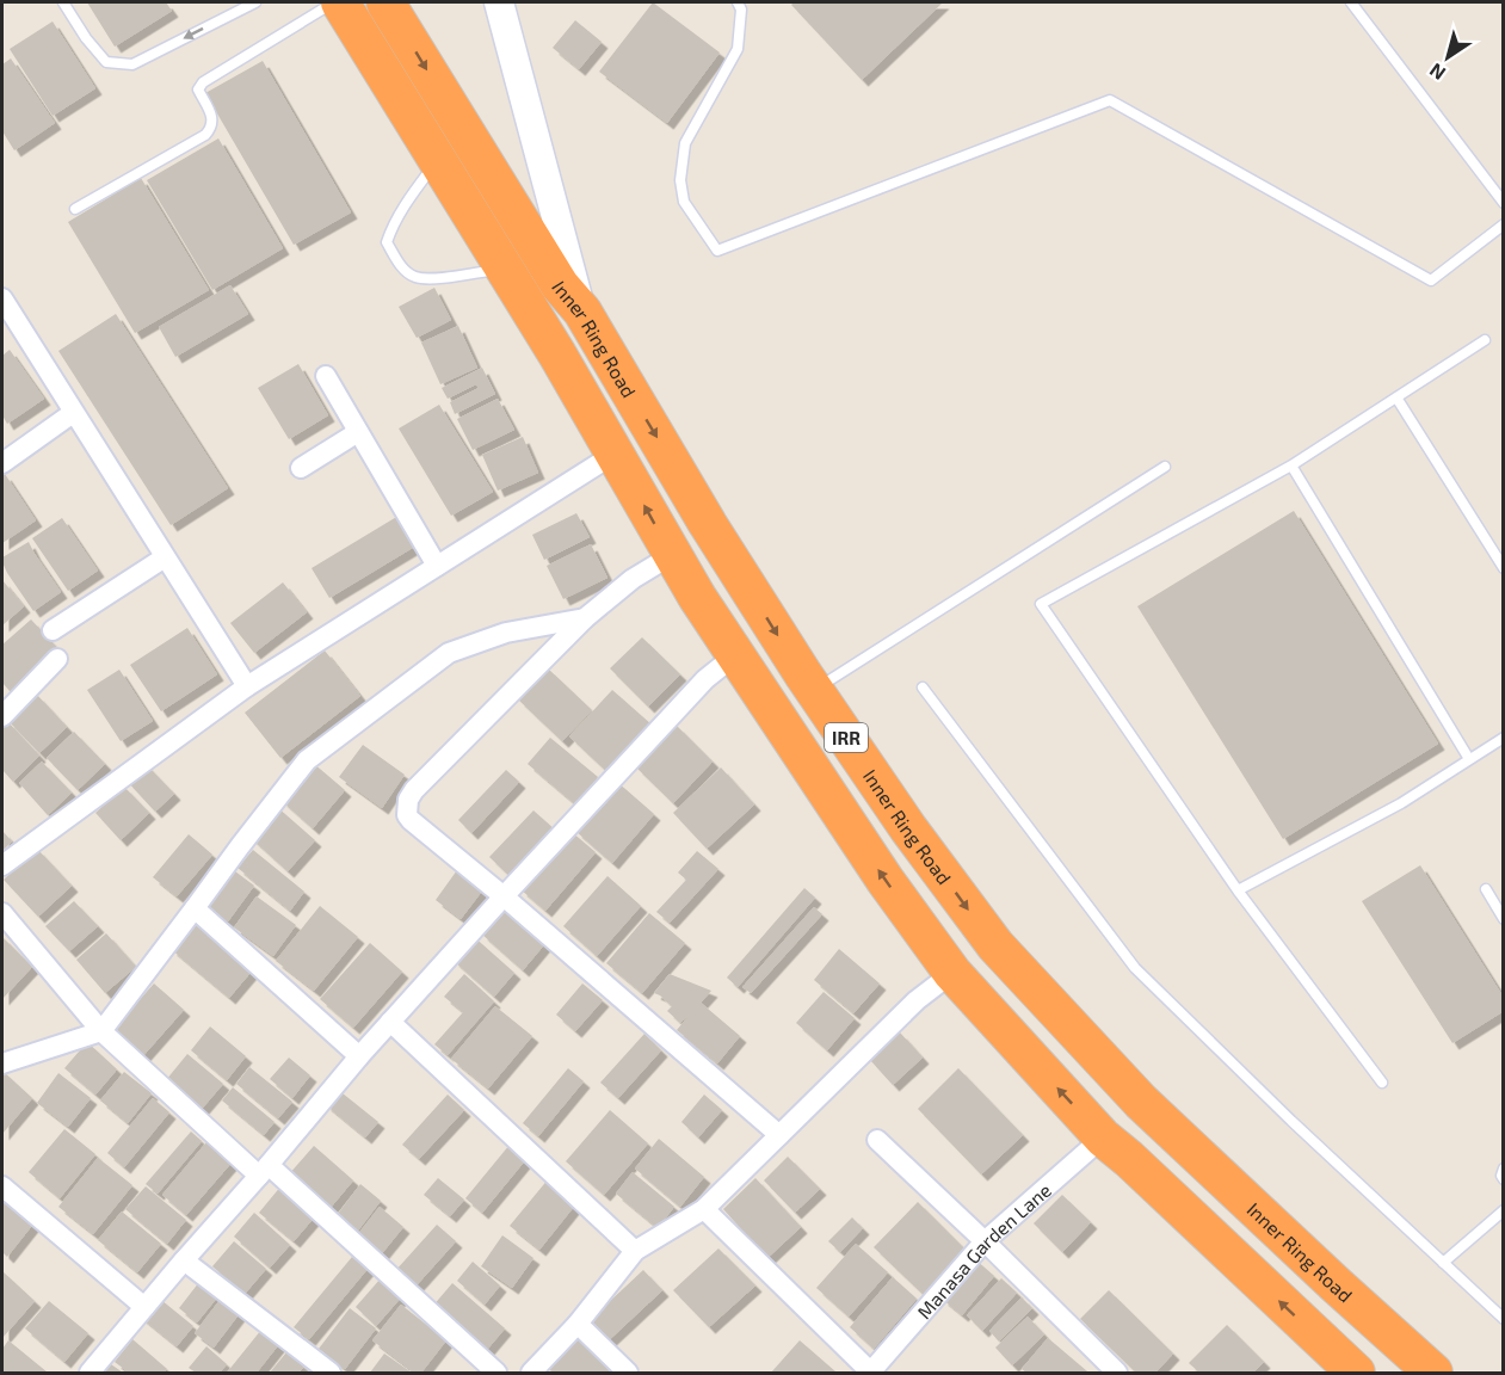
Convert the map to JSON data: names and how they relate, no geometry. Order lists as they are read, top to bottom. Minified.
{"streets":{"highway":["Inner Ring Road","IRR"],"street":["Manasa Garden Lane"]},"crossings":[["Inner Ring Road","Manasa Garden Lane"]],"north":"bottom left"}
